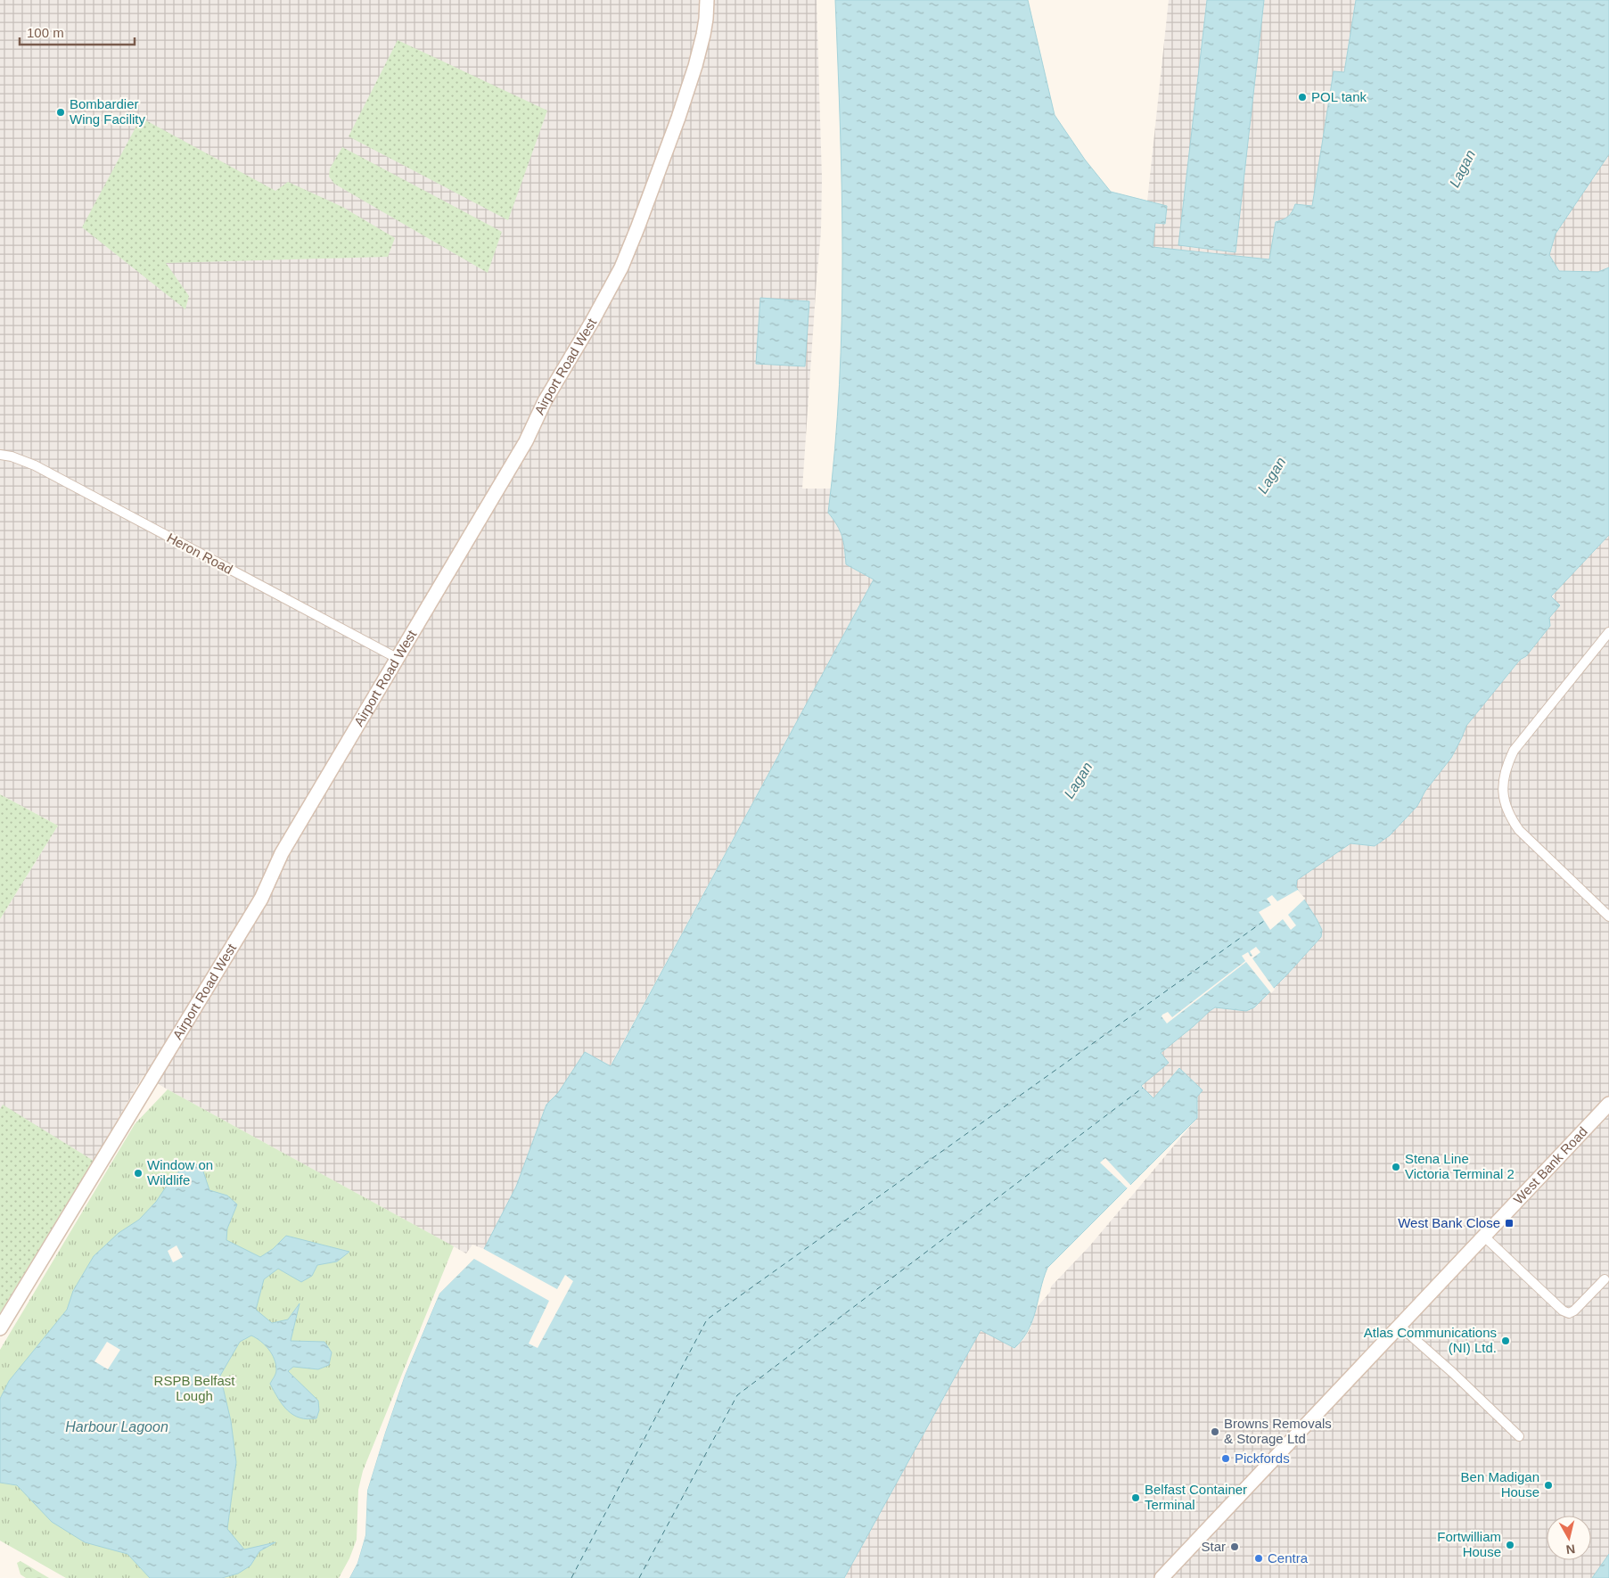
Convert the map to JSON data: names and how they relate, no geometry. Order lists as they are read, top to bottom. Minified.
{"streets":{"street":["Airport Road West","Heron Road","West Bank Road"]},"crossings":[["Airport Road West","Heron Road"]],"water":["Lagan","Harbour Lagoon"],"parks":["RSPB Belfast Lough"],"places":{"other":["POL tank","Bombardier Wing Facility","Stena Line Victoria Terminal 2","Window on Wildlife","Atlas Communications (NI) Ltd.","Browns Removals & Storage Ltd","Pickfords","Ben Madigan House","Belfast Container Terminal","Fortwilliam House","Star","Centra"],"transit":["West Bank Close"]},"scale_bar":"100 m","north":"bottom"}
